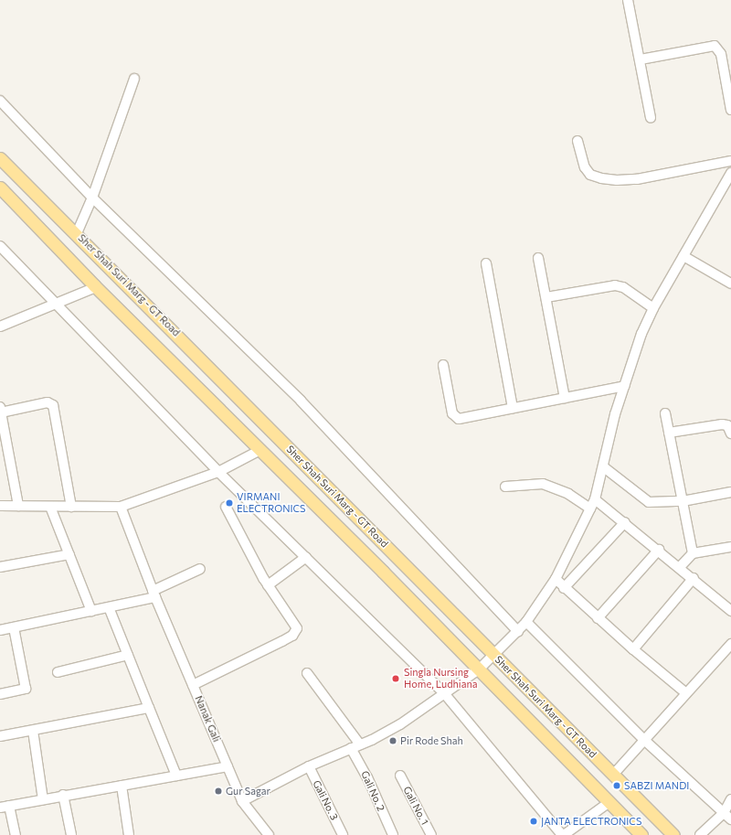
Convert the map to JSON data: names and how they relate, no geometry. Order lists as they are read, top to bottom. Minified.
{"streets":{"main road":["Sher Shah Suri Marg - GT Road"],"street":["Nanak Gali","Gali No. 2","Gali No. 3","Gali No. 1"]},"places":["VIRMANI ELECTRONICS","Singla Nursing Home, Ludhiana","Pir Rode Shah","SABZI MANDI","Gur Sagar","JANTA ELECTRONICS"]}
